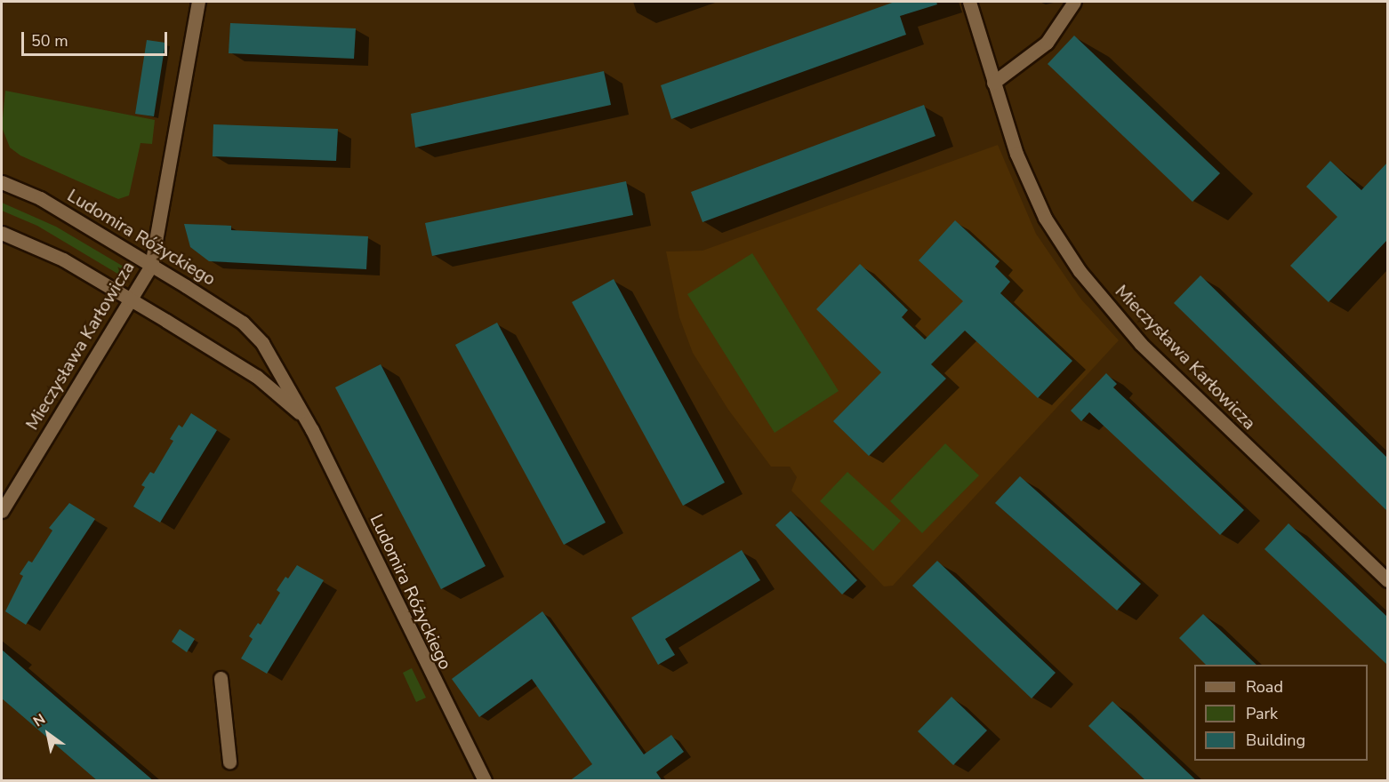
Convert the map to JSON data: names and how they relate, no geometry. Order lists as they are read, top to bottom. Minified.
{"streets":{"street":["Ludomira Różyckiego","Mieczysława Karłowicza"]},"crossings":[["Ludomira Różyckiego","Mieczysława Karłowicza"]],"legend":["Road","Park","Building"],"scale_bar":"50 m","north":"top left"}
